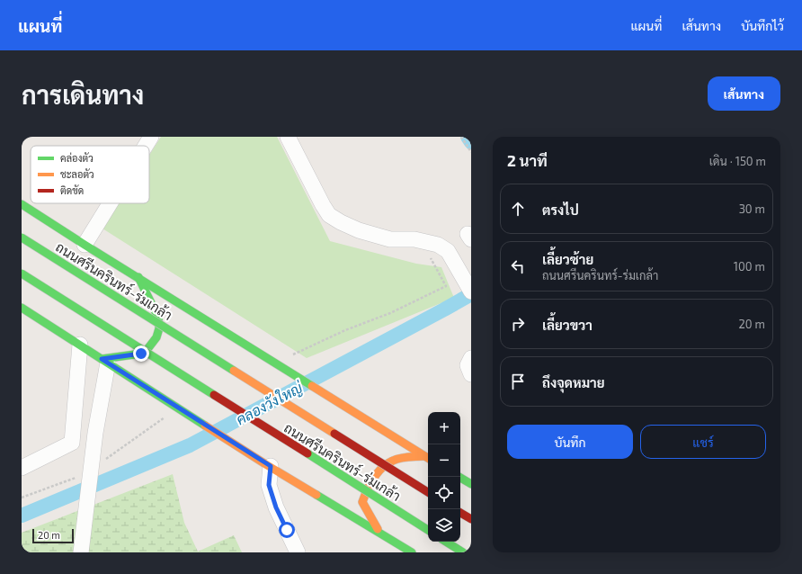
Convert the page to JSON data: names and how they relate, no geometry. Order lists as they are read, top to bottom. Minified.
{"streets":{"main road":["ถนนศรีนครินทร์-ร่มเกล้า"]},"water":["คลองวังใหญ่"],"legend":["คล่องตัว","ชะลอตัว","ติดขัด"],"scale_bar":"20 m","page":{"header":"แผนที่","nav":["แผนที่","เส้นทาง","บันทึกไว้"],"buttons":["เส้นทาง",["บันทึก","แชร์"]],"title":"การเดินทาง","heading":["2 นาที","เดิน · 150 m"],"list":[["ตรงไป","30 m"],["เลี้ยวซ้าย","ถนนศรีนครินทร์-ร่มเกล้า","100 m"],["เลี้ยวขวา","20 m"],"ถึงจุดหมาย"],"map_buttons":["+","−"],"scale":"20 m"}}
